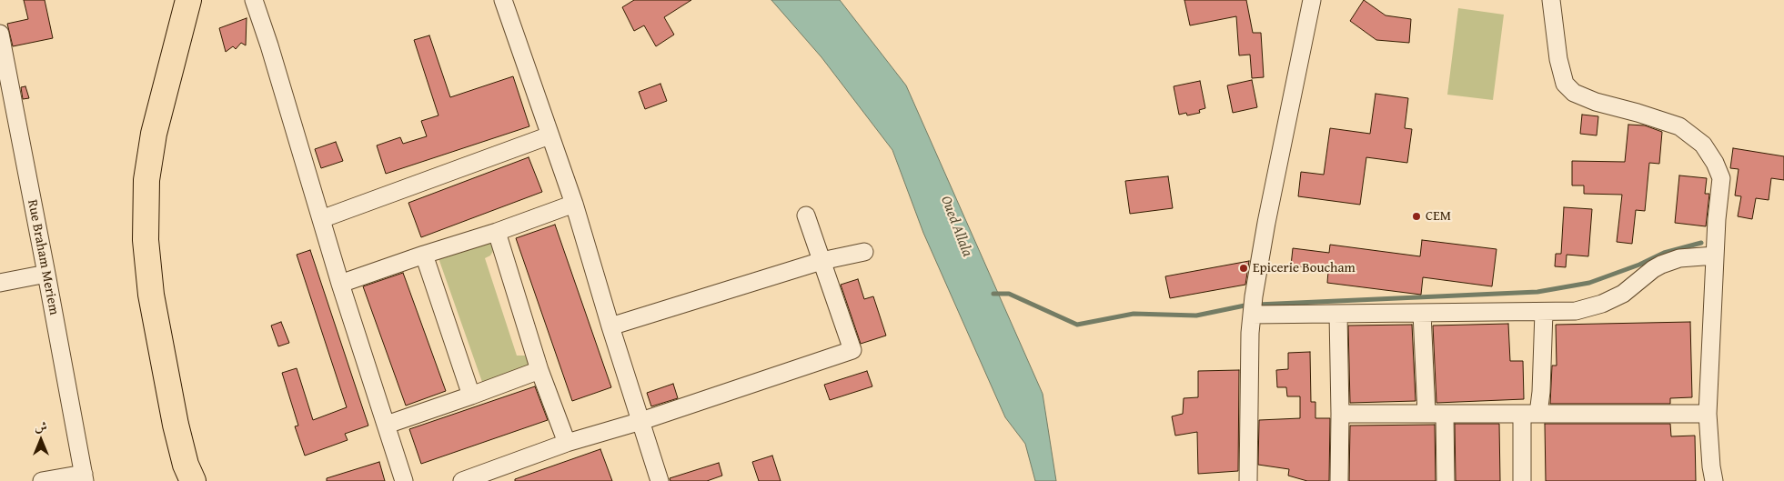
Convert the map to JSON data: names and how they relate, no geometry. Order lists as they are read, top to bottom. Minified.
{"streets":{"street":["Rue Braham Meriem"]},"water":["Oued Allala"],"places":["CEM","Epicerie Boucham"],"north":"top"}
